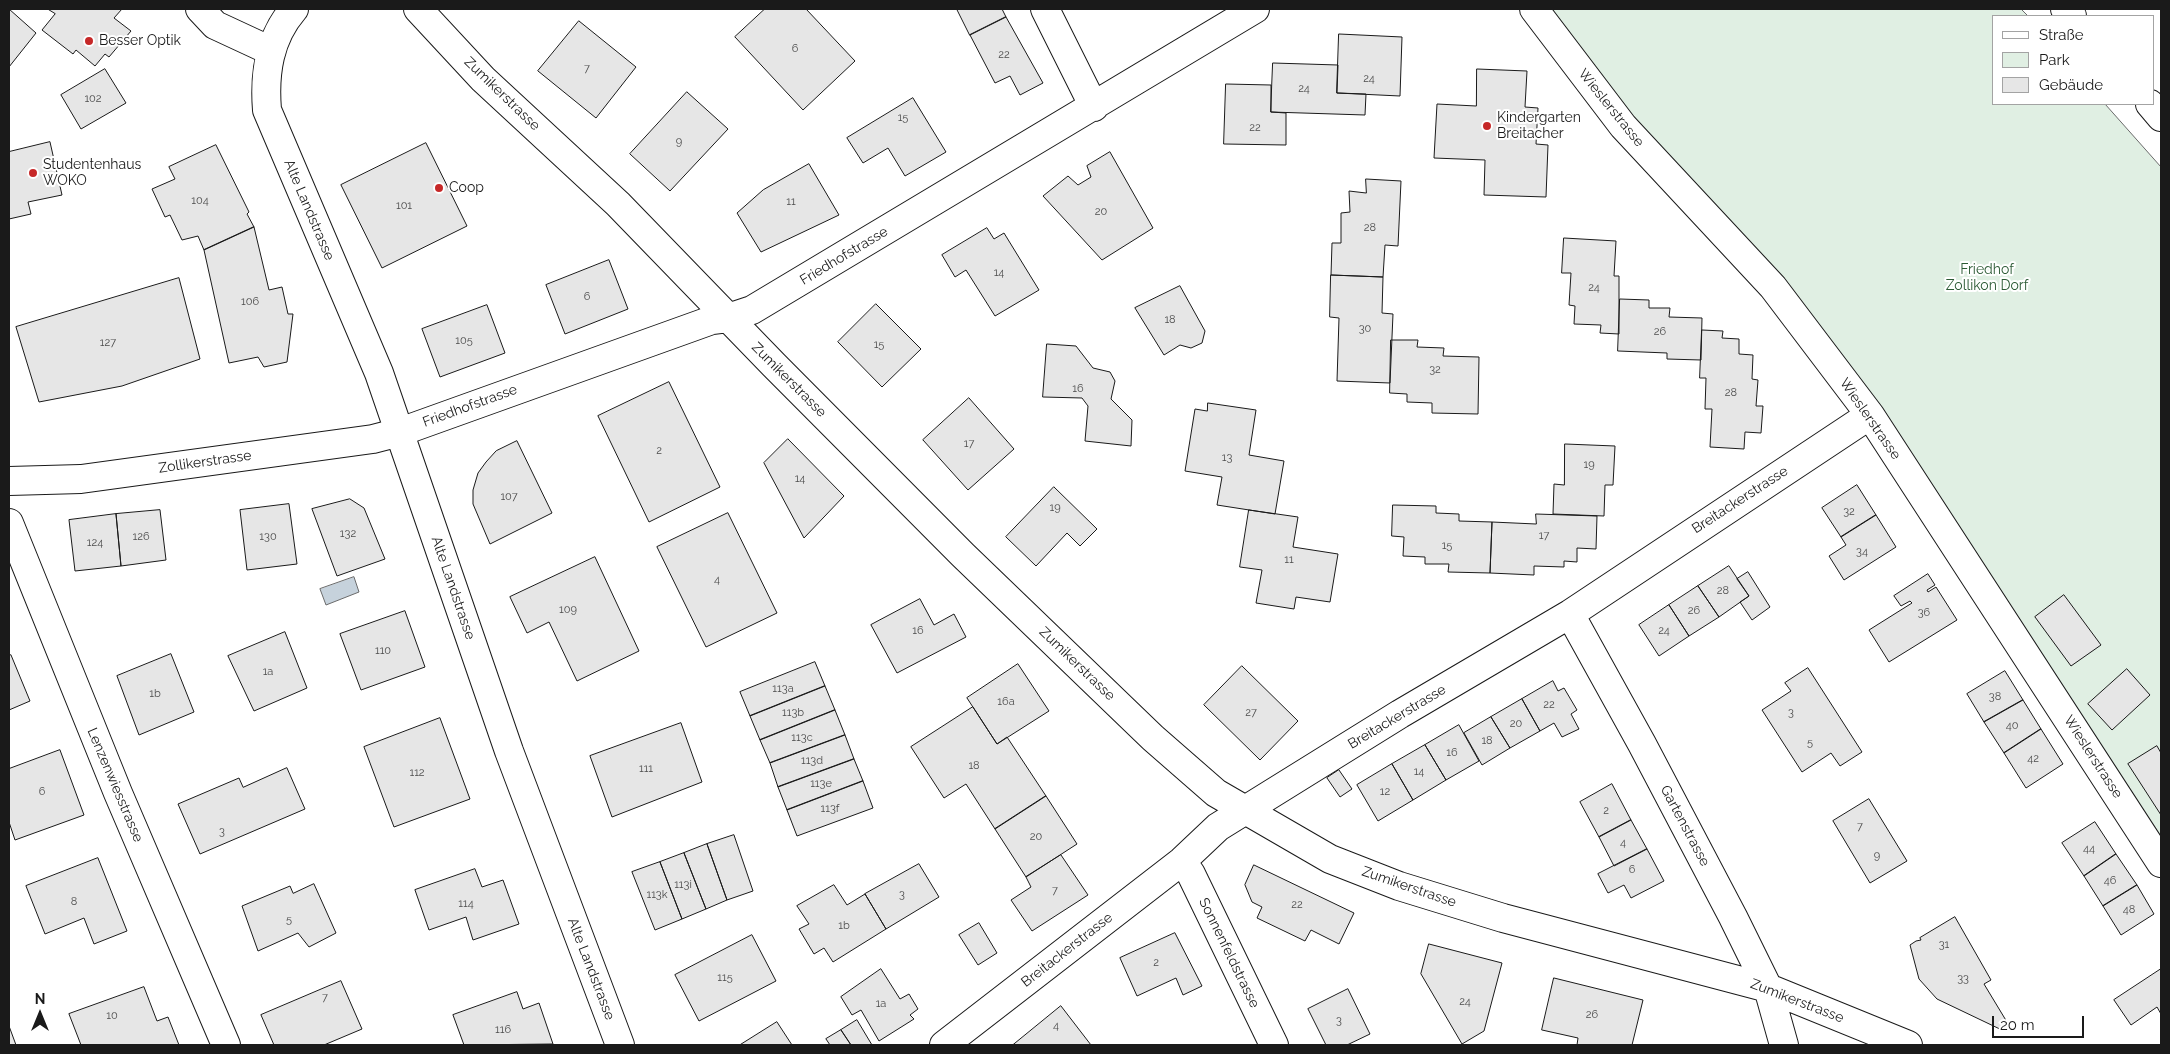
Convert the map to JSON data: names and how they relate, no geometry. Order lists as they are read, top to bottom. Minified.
{"streets":{"street":["Zumikerstrasse","Wieslerstrasse","Alte Landstrasse","Friedhofstrasse","Zollikerstrasse","Breitackerstrasse","Lenzenwiesstrasse","Gartenstrasse","Sonnenfeldstrasse"]},"crossings":[["Zumikerstrasse","Friedhofstrasse"],["Zumikerstrasse","Breitackerstrasse"],["Zumikerstrasse","Gartenstrasse"],["Wieslerstrasse","Breitackerstrasse"],["Alte Landstrasse","Friedhofstrasse"],["Alte Landstrasse","Zollikerstrasse"],["Friedhofstrasse","Zollikerstrasse"],["Breitackerstrasse","Gartenstrasse"],["Breitackerstrasse","Sonnenfeldstrasse"]],"parks":["Friedhof Zollikon Dorf"],"places":["Besser Optik","Kindergarten Breitacher","Studentenhaus WOKO","Coop"],"house_numbers":["6","22","7","24","24","102","15","22","9","104","11","101","20","28","14","24","6","106","18","30","26","105","127","15","32","16","28","17","2","13","19","14","107","19","32","132","17","126","130","124","15","34","11","4","28","109","26","36","16","24","110","1a","113a","1b","38","16a","22","113b","27","3","20","40","113c","18","5","16","42","113d","18","111","14","112","113e","6","12","113f","2","7","3","20","4","44","9","6","46","113i","7","113k","3","8","114","22","48","5","1b","31","2","115","33","7","24","1a","26","10","3","4","116"],"legend":["Straße","Park","Gebäude"],"scale_bar":"20 m","north":"top"}
